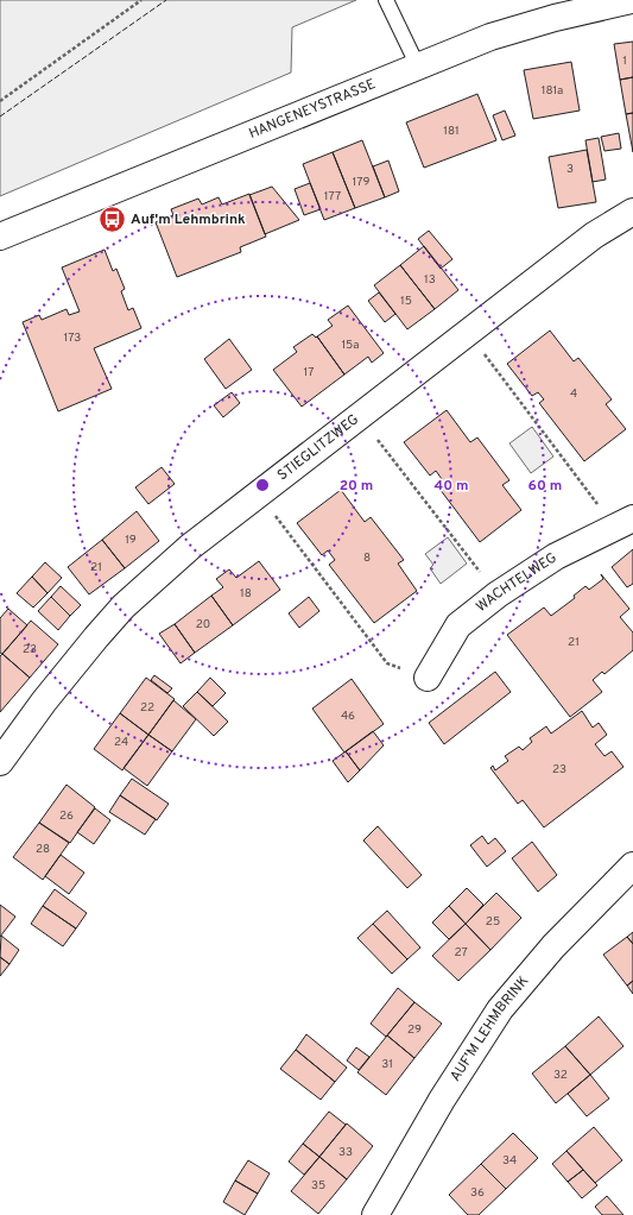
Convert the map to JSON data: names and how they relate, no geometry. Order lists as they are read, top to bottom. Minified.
{"streets":{"street":["HANGENEYSTRASSE","STIEGLITZWEG","WACHTELWEG","AUF'M LEHMBRINK"]},"places":{"bus stop":["Auf'm Lehmbrink"]},"house_numbers":["1","181a","181","3","179","177","13","15","173","15a","17","4","19","8","21","18","20","21","23","22","46","24","23","26","28","25","27","29","31","32","33","34","35","36"],"rings":["20 m","40 m","60 m"]}
